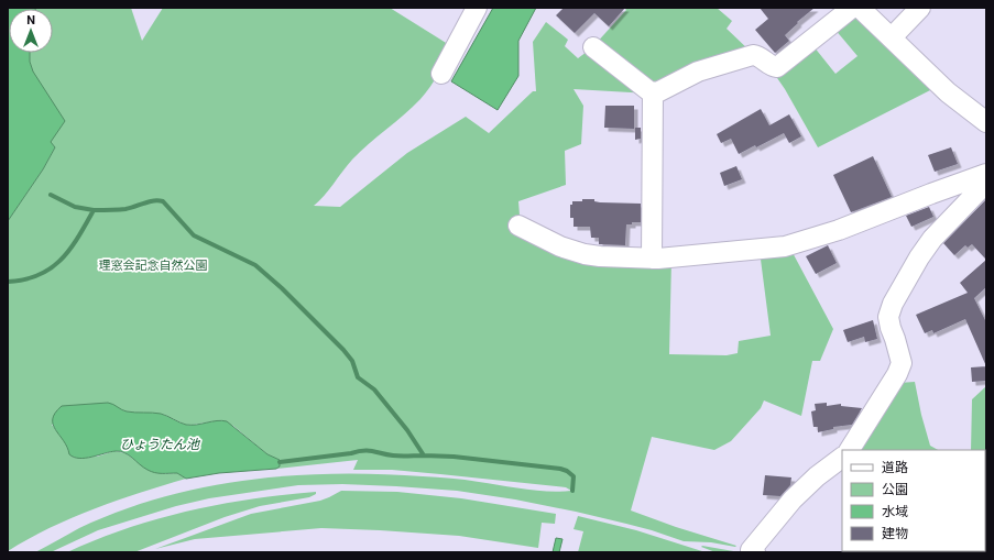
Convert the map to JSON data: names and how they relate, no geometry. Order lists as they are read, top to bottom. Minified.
{"water":["ひょうたん池"],"parks":["理窓会記念自然公園"],"legend":["道路","公園","水域","建物"],"north":"top"}
